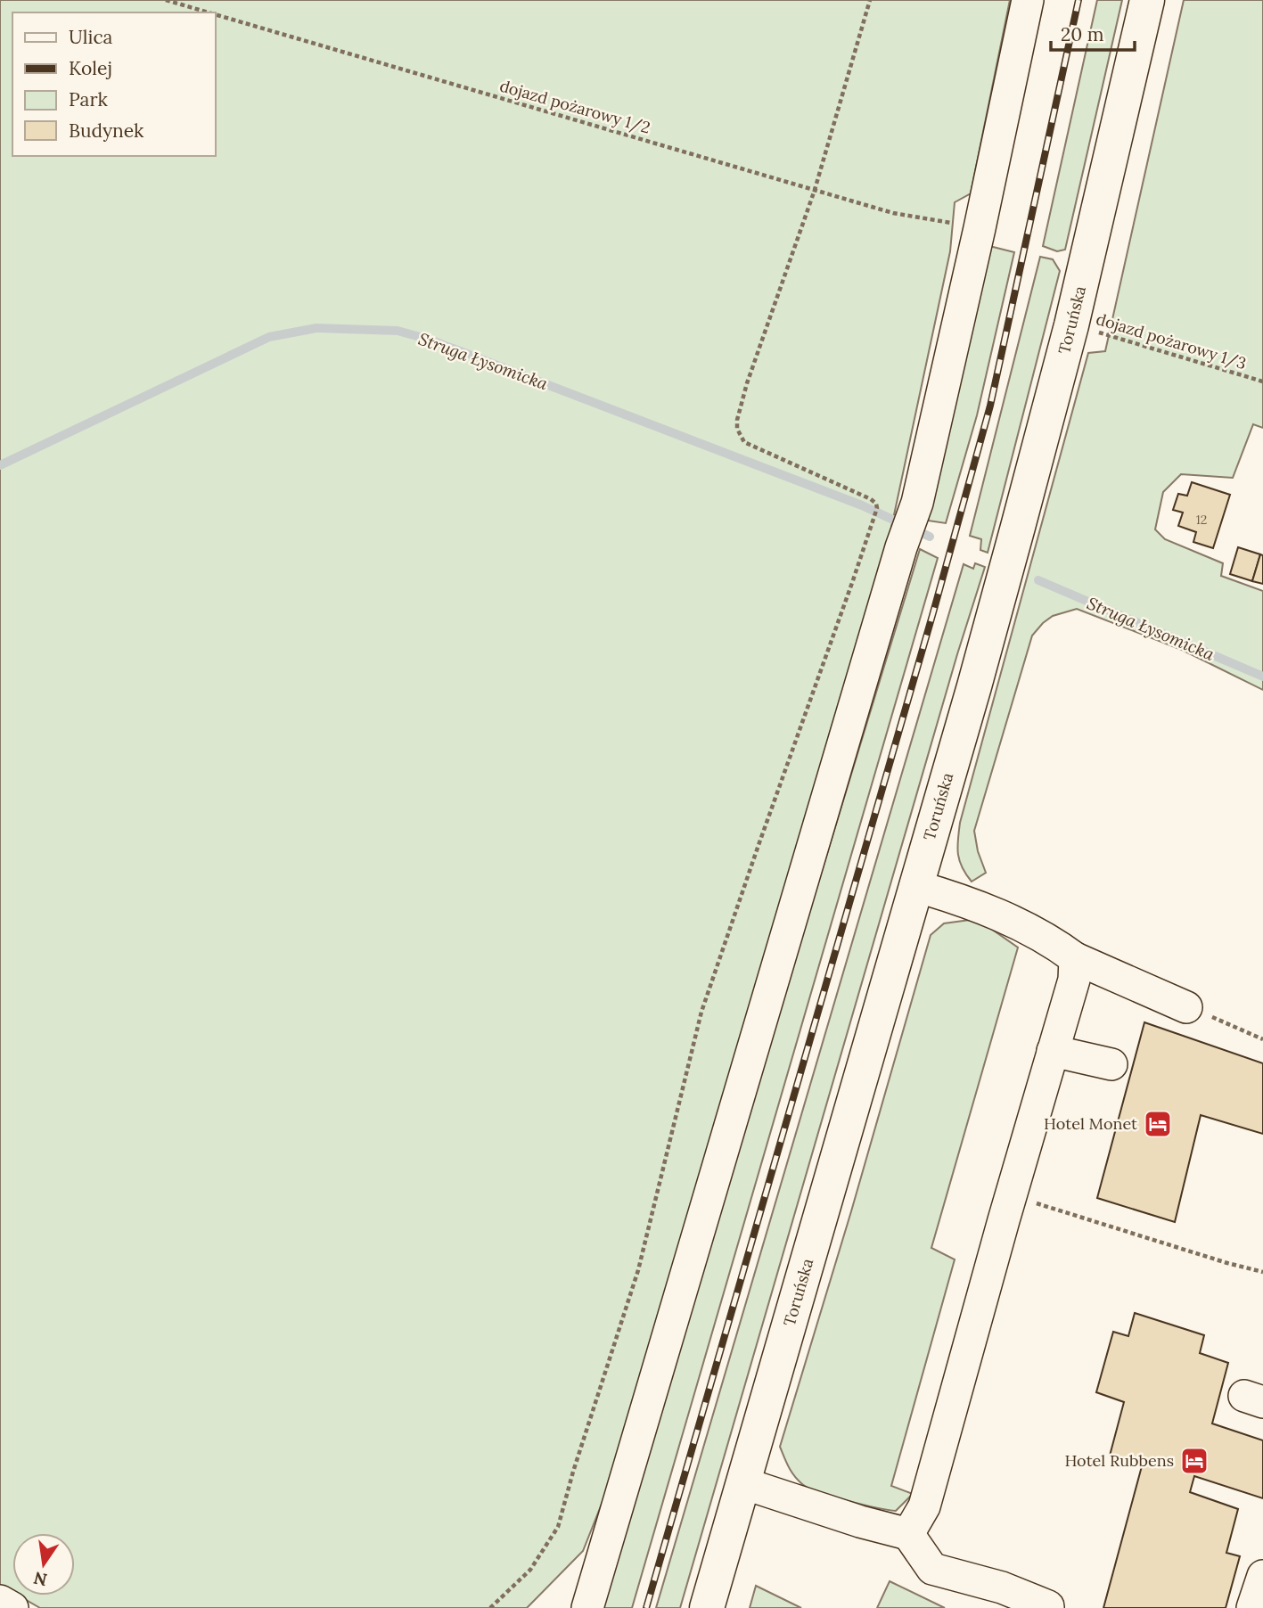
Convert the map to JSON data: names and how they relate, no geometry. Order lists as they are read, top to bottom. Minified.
{"streets":{"main road":["Toruńska"],"path":["dojazd pożarowy 1/2","dojazd pożarowy 1/3"]},"crossings":[["Toruńska","dojazd pożarowy 1/3"]],"water":["Struga Łysomicka"],"places":{"hotel":["Hotel Monet","Hotel Rubbens"]},"house_numbers":["12"],"legend":["Ulica","Kolej","Park","Budynek"],"scale_bar":"20 m","north":"bottom"}
